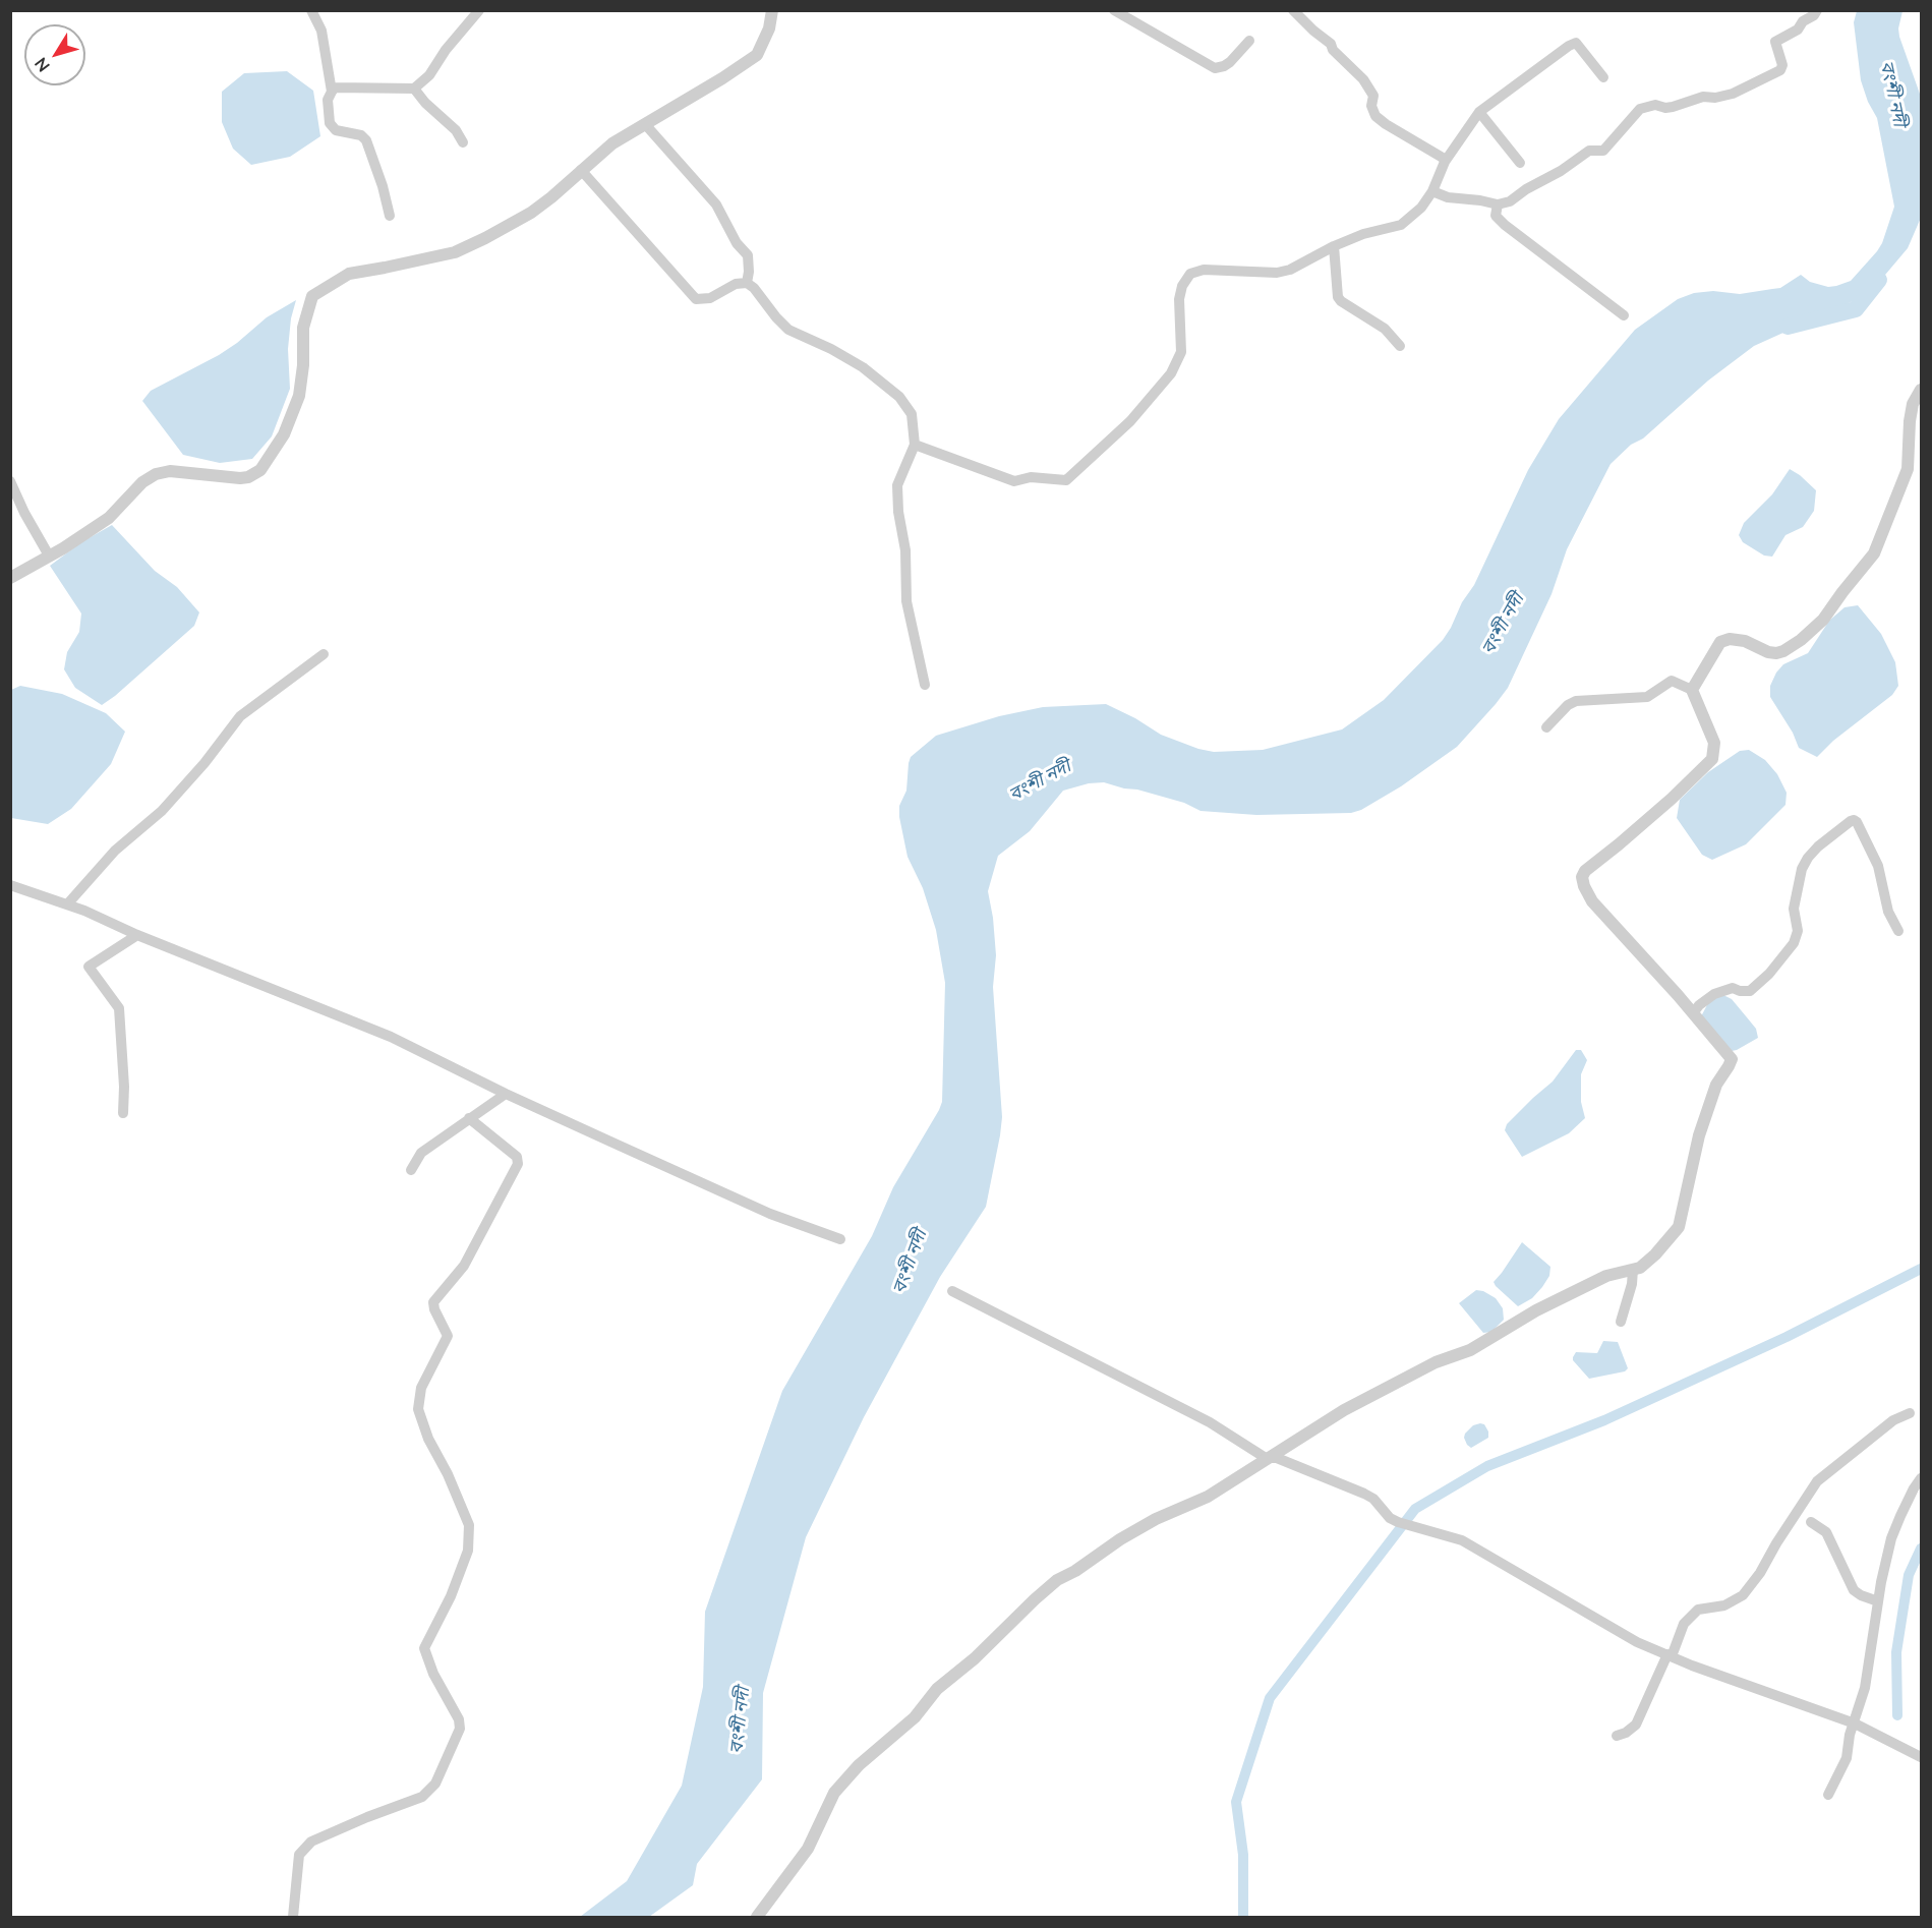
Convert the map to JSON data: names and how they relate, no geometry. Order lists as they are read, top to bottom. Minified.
{"water":["বংশী নদী"],"north":"bottom left"}
